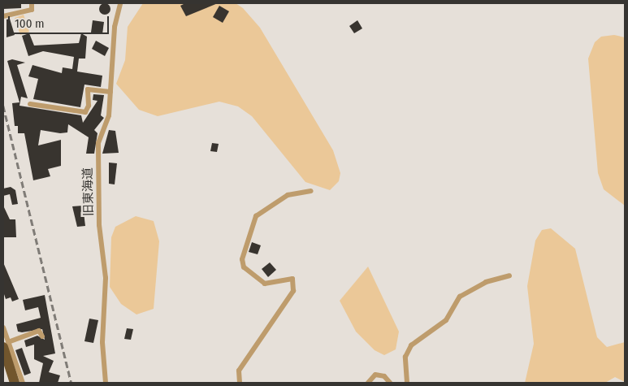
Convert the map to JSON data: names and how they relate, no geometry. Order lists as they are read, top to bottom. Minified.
{"streets":{"street":["旧東海道"]},"scale_bar":"100 m"}
